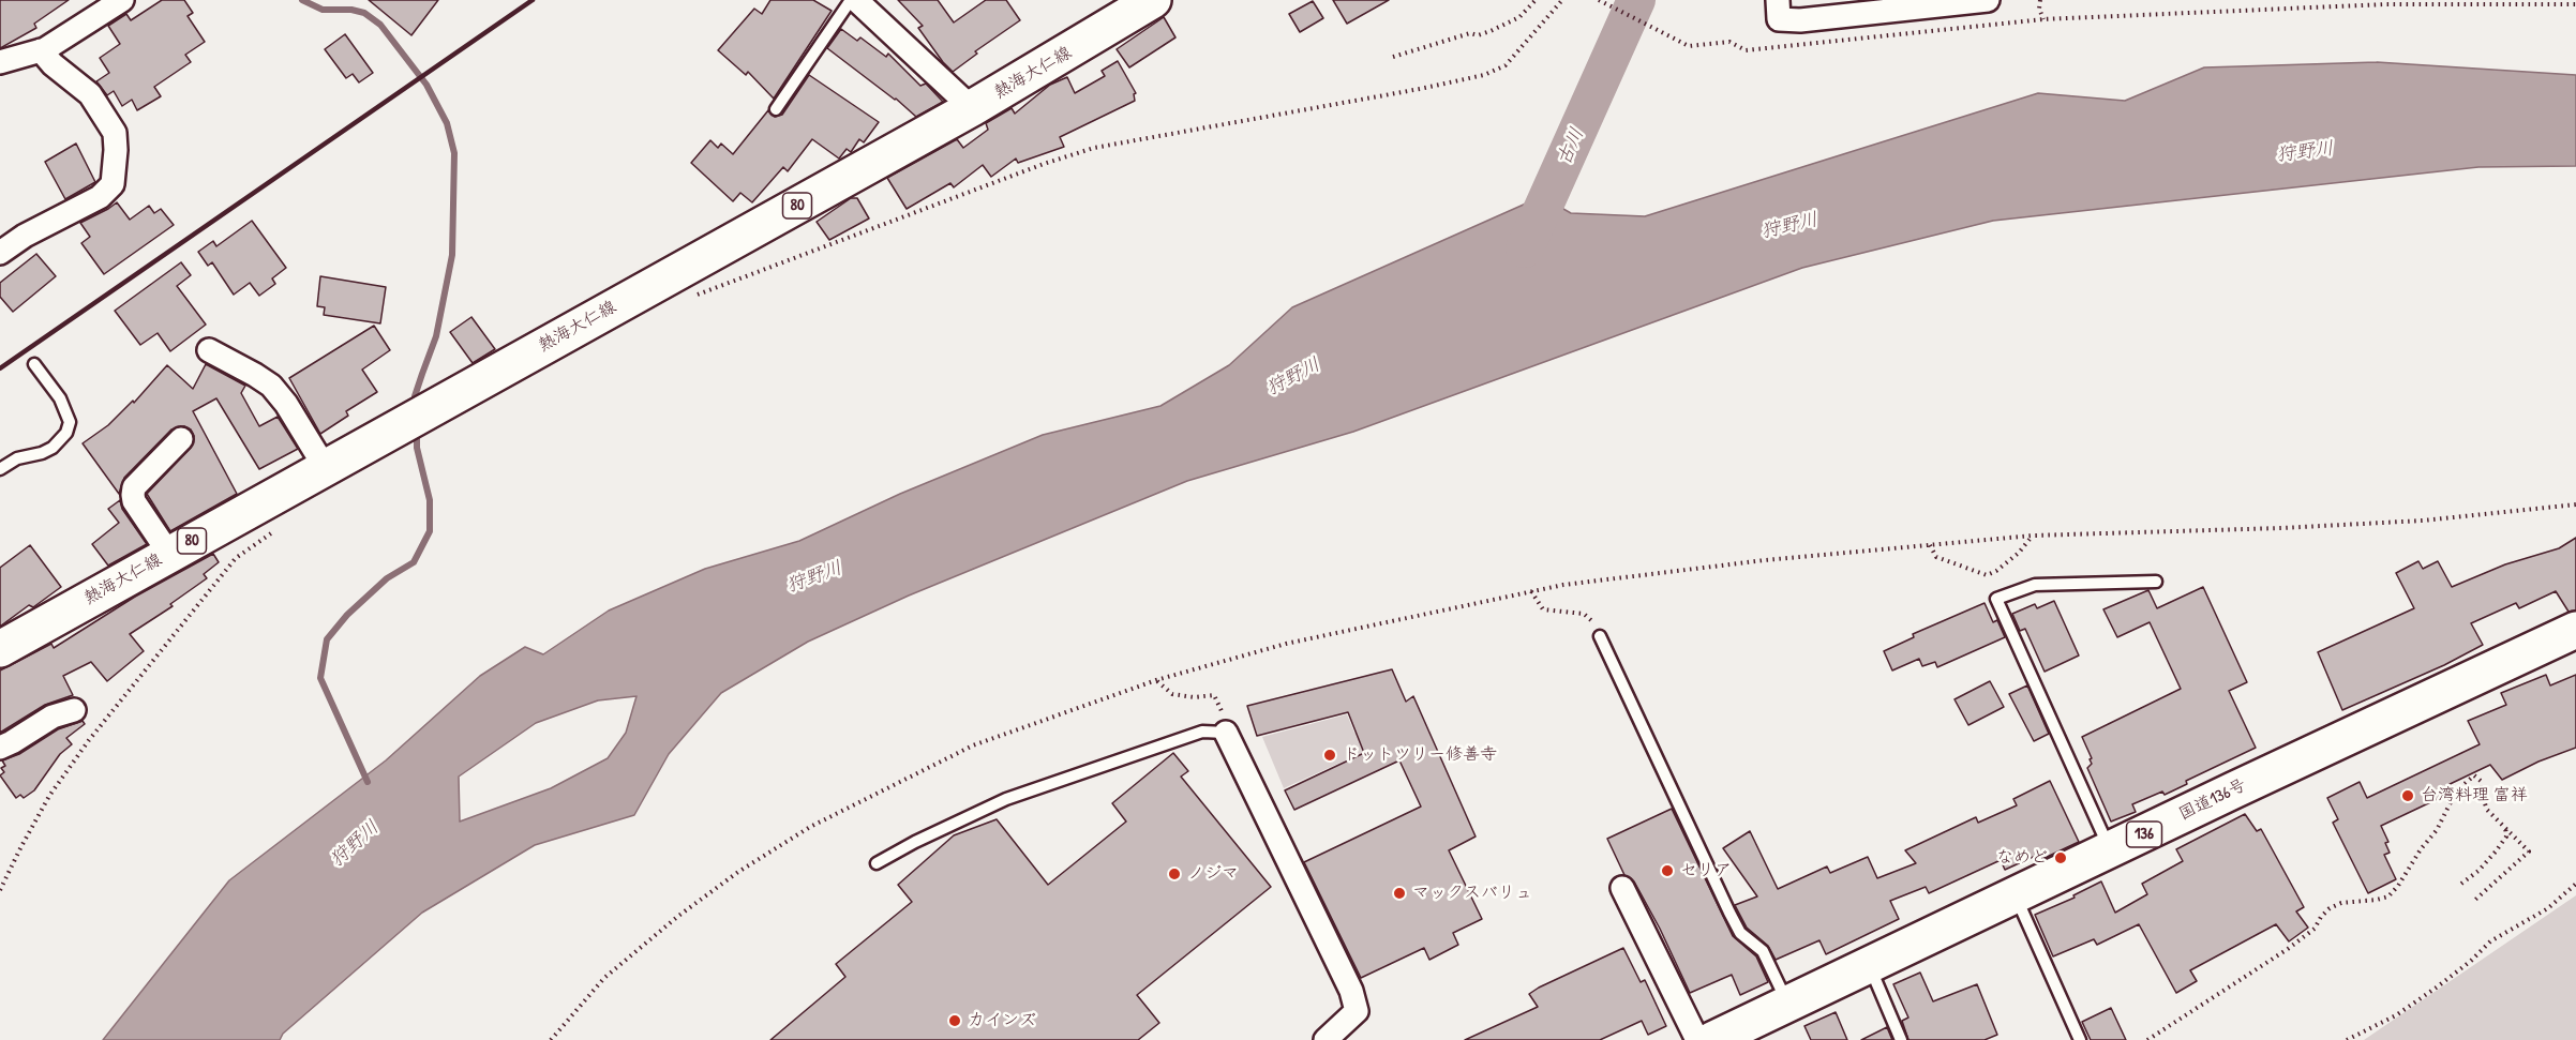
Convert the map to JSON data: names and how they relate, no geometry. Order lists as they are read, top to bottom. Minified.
{"streets":{"main road":["熱海大仁線","80","国道136号","136"]},"water":["古川","狩野川"],"places":["ドットツリー修善寺","台湾料理 富祥","なめど","セリア","ノジマ","マックスバリュ","カインズ"]}
